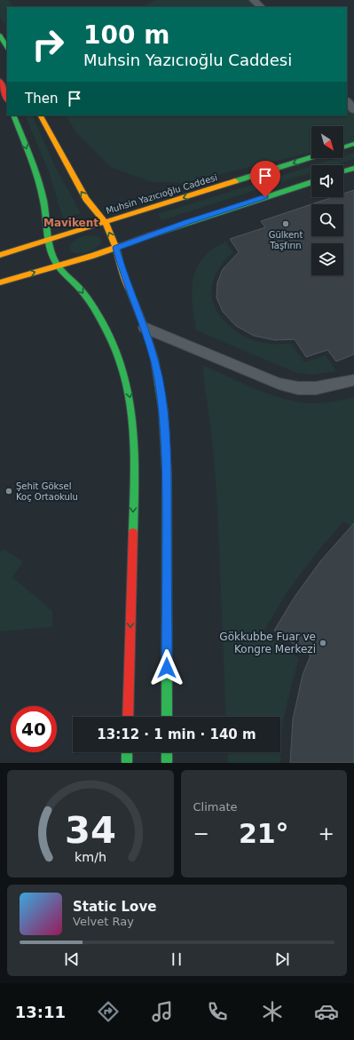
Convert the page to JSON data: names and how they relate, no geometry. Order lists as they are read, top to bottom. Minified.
{"streets":{"street":["Muhsin Yazıcıoğlu Caddesi"]},"districts":["Mavikent"],"places":["Gülkent Taşfırın","Şehit Göksel Koç Ortaokulu","Gökkubbe Fuar ve Kongre Merkezi"],"north":"bottom right","page":{"turn":["100 m","Muhsin Yazıcıoğlu Caddesi"],"then":"Then","limit":"40","trip":"13:12 · 1 min · 140 m","tile":"Climate","heat":["−","21°","+"],"song":["Static Love","Velvet Ray"],"tabs":"13:11","gauge":["34","km/h"]}}
